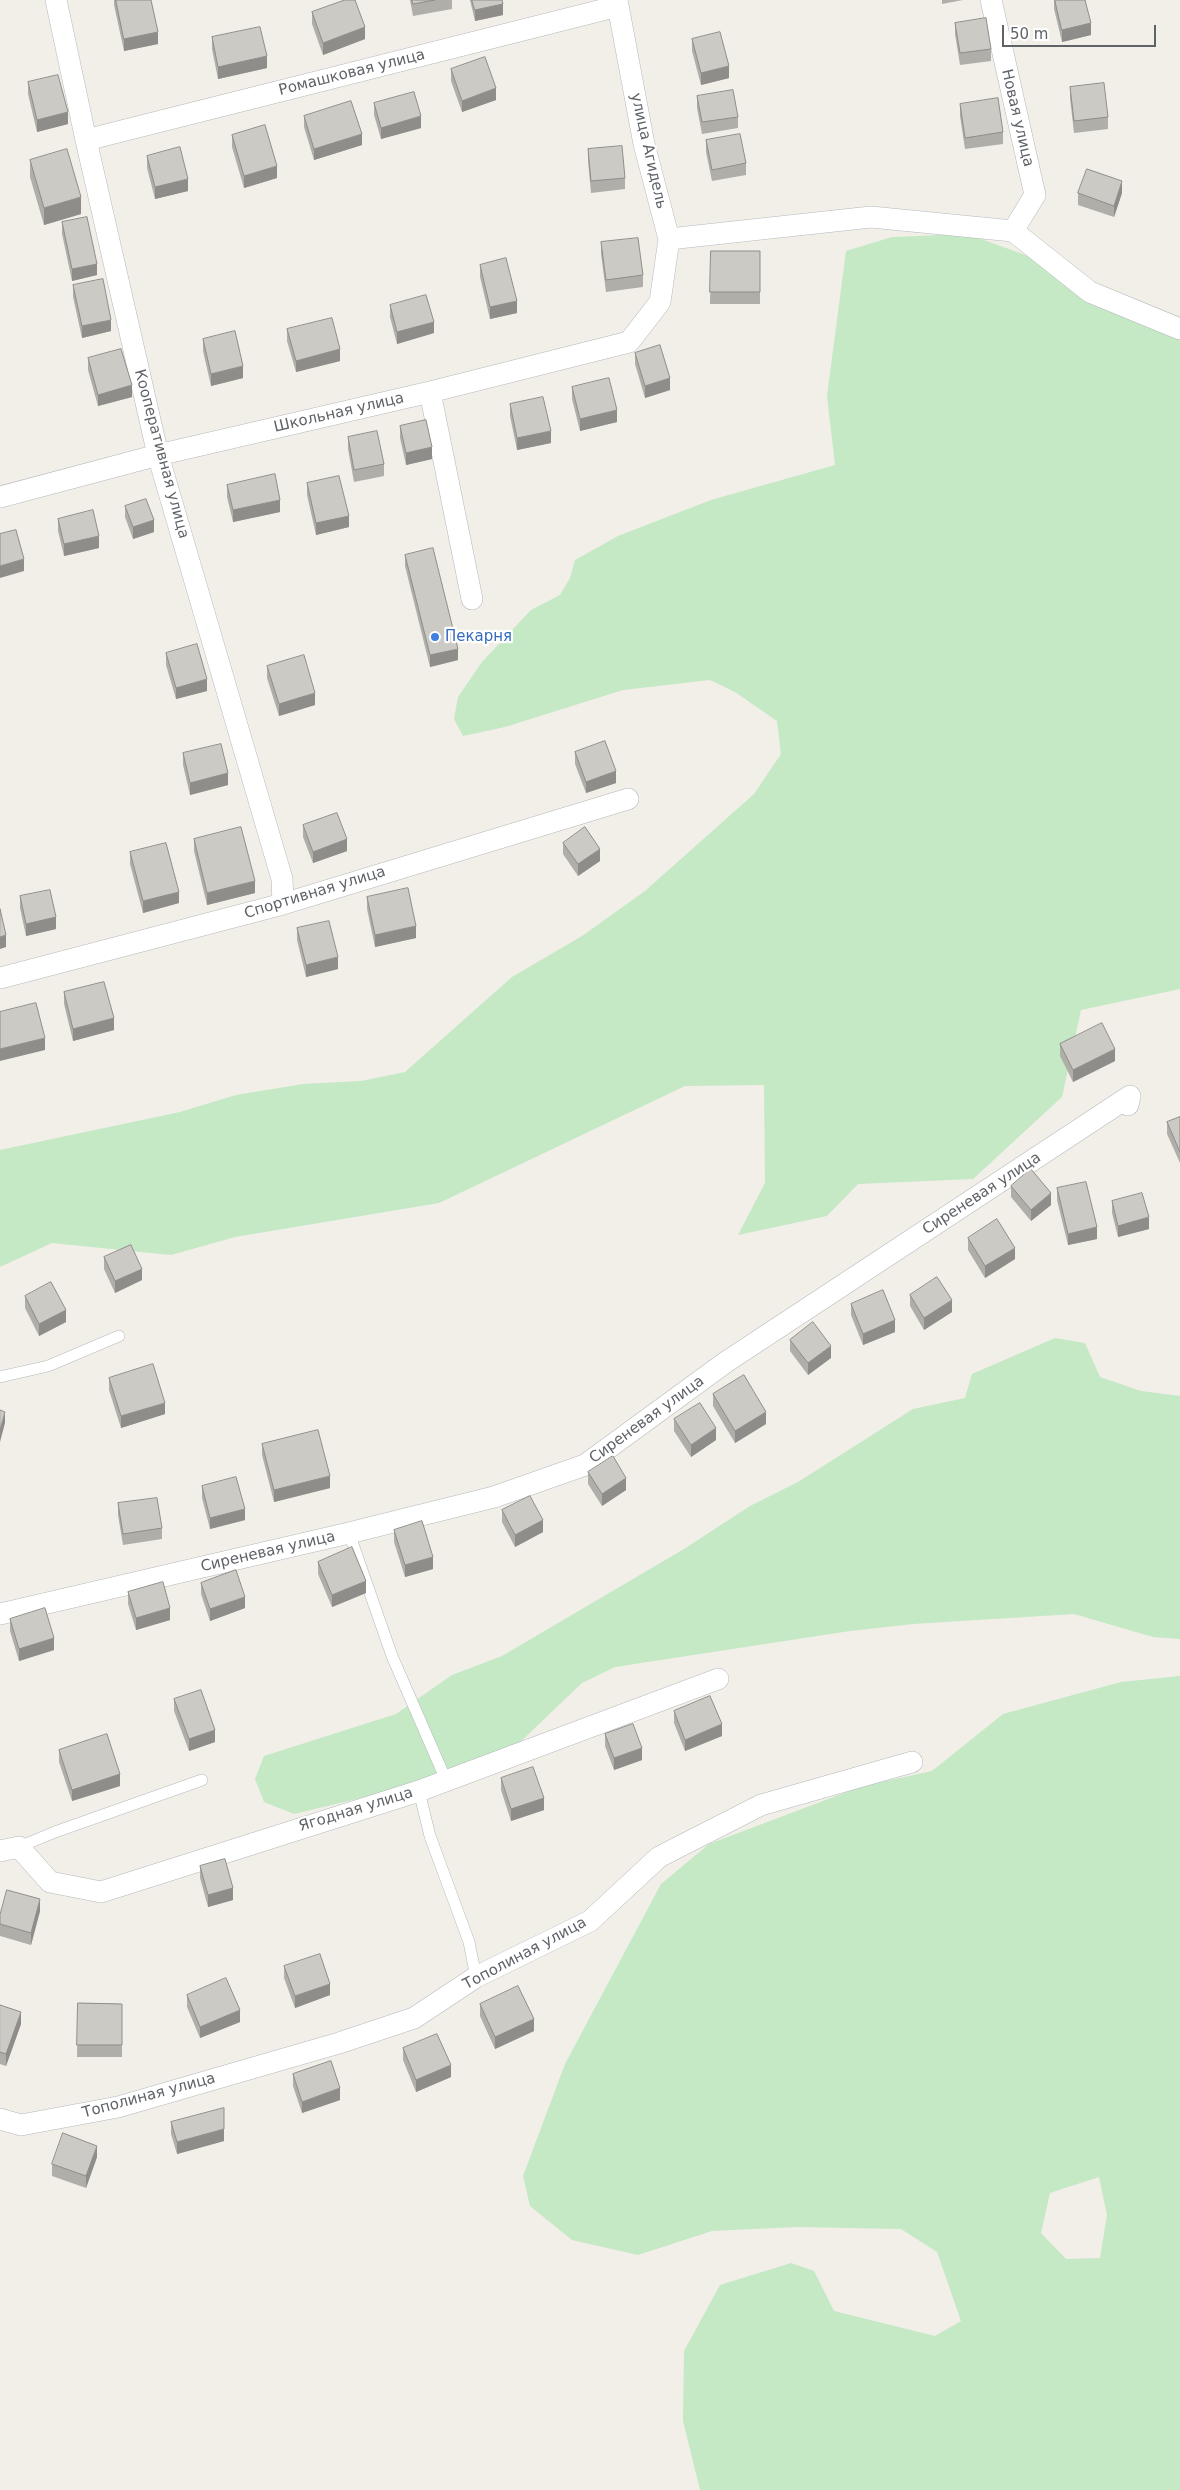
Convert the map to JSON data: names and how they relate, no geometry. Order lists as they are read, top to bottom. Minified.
{"streets":{"street":["Ромашковая улица","Новая улица","улица Агидель","Школьная улица","Кооперативная улица","Спортивная улица","Сиреневая улица","Ягодная улица","Тополиная улица"]},"crossings":[["Ромашковая улица","улица Агидель"],["Ромашковая улица","Кооперативная улица"],["улица Агидель","Школьная улица"],["Школьная улица","Кооперативная улица"],["Кооперативная улица","Спортивная улица"]],"places":["Пекарня"],"scale_bar":"50 m"}
